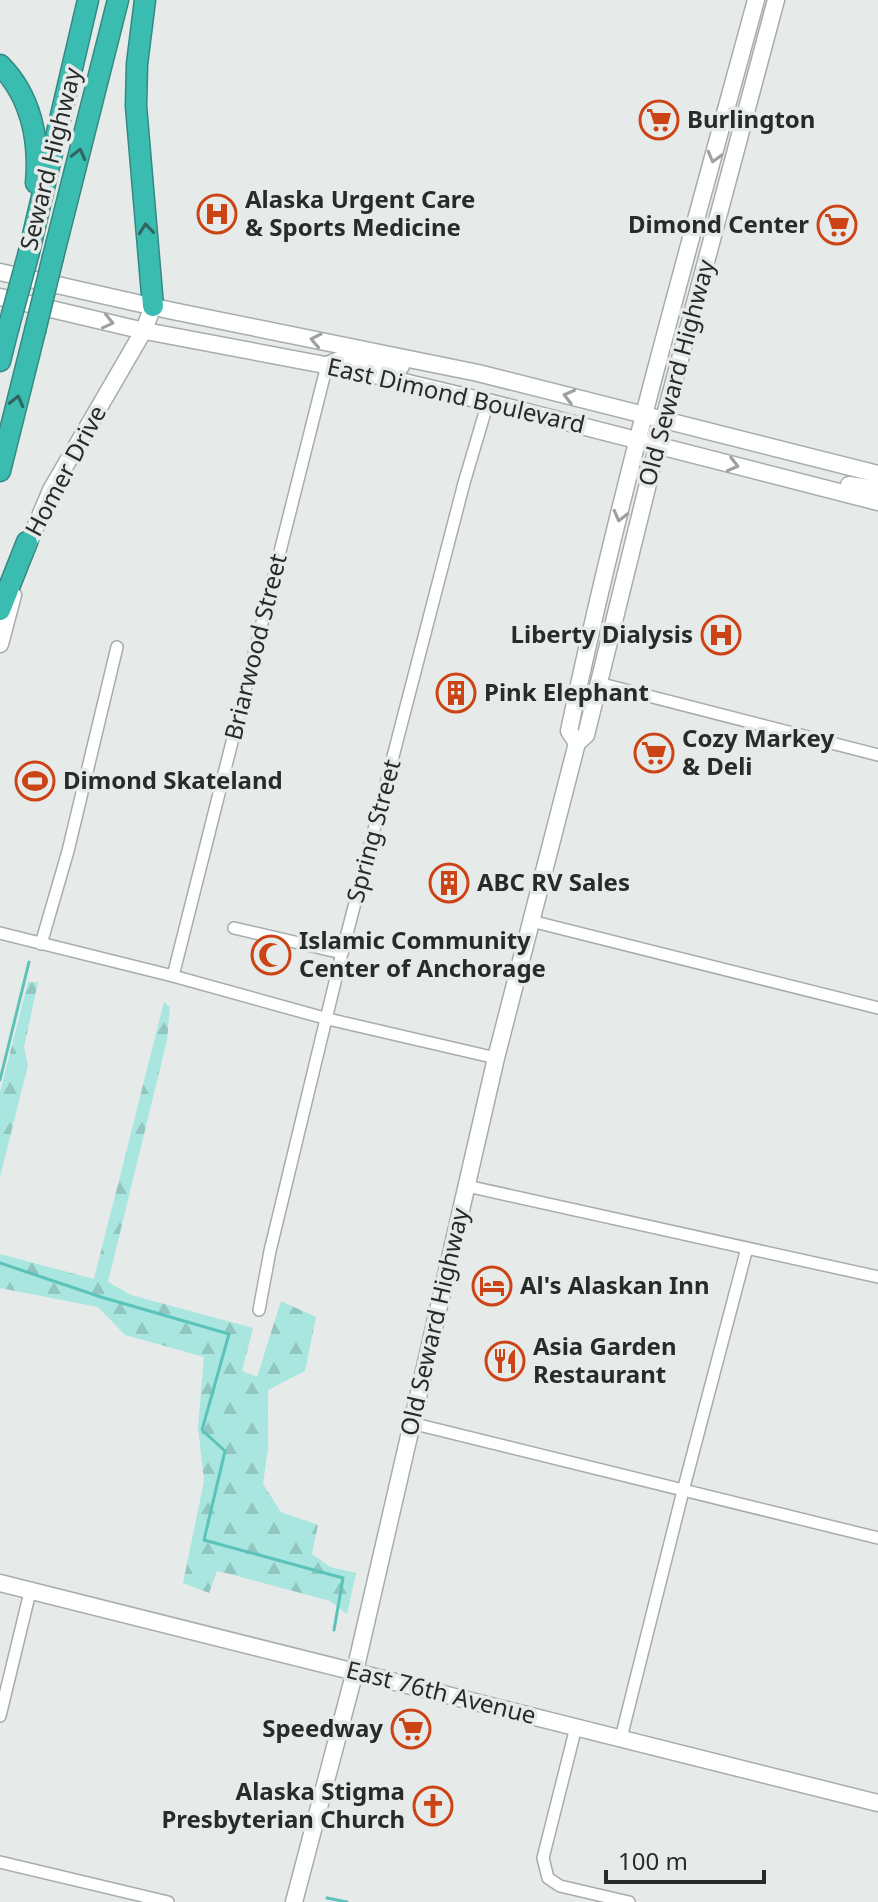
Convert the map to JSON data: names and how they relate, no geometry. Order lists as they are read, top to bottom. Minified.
{"streets":{"highway":["Seward Highway"],"main road":["Old Seward Highway","East Dimond Boulevard","Homer Drive","East 76th Avenue"],"street":["Briarwood Street","Spring Street"]},"crossings":[["Old Seward Highway","East Dimond Boulevard"],["Old Seward Highway","East 76th Avenue"],["East Dimond Boulevard","Homer Drive"],["East Dimond Boulevard","Briarwood Street"],["East Dimond Boulevard","Spring Street"]],"places":{"supermarket":["Burlington","Dimond Center","Cozy Markey & Deli","Speedway"],"hospital":["Alaska Urgent Care & Sports Medicine","Liberty Dialysis"],"building":["Pink Elephant","ABC RV Sales"],"sports":["Dimond Skateland"],"mosque":["Islamic Community Center of Anchorage"],"hotel":["Al's Alaskan Inn"],"restaurant":["Asia Garden Restaurant"],"church":["Alaska Stigma Presbyterian Church"]},"scale_bar":"100 m"}
